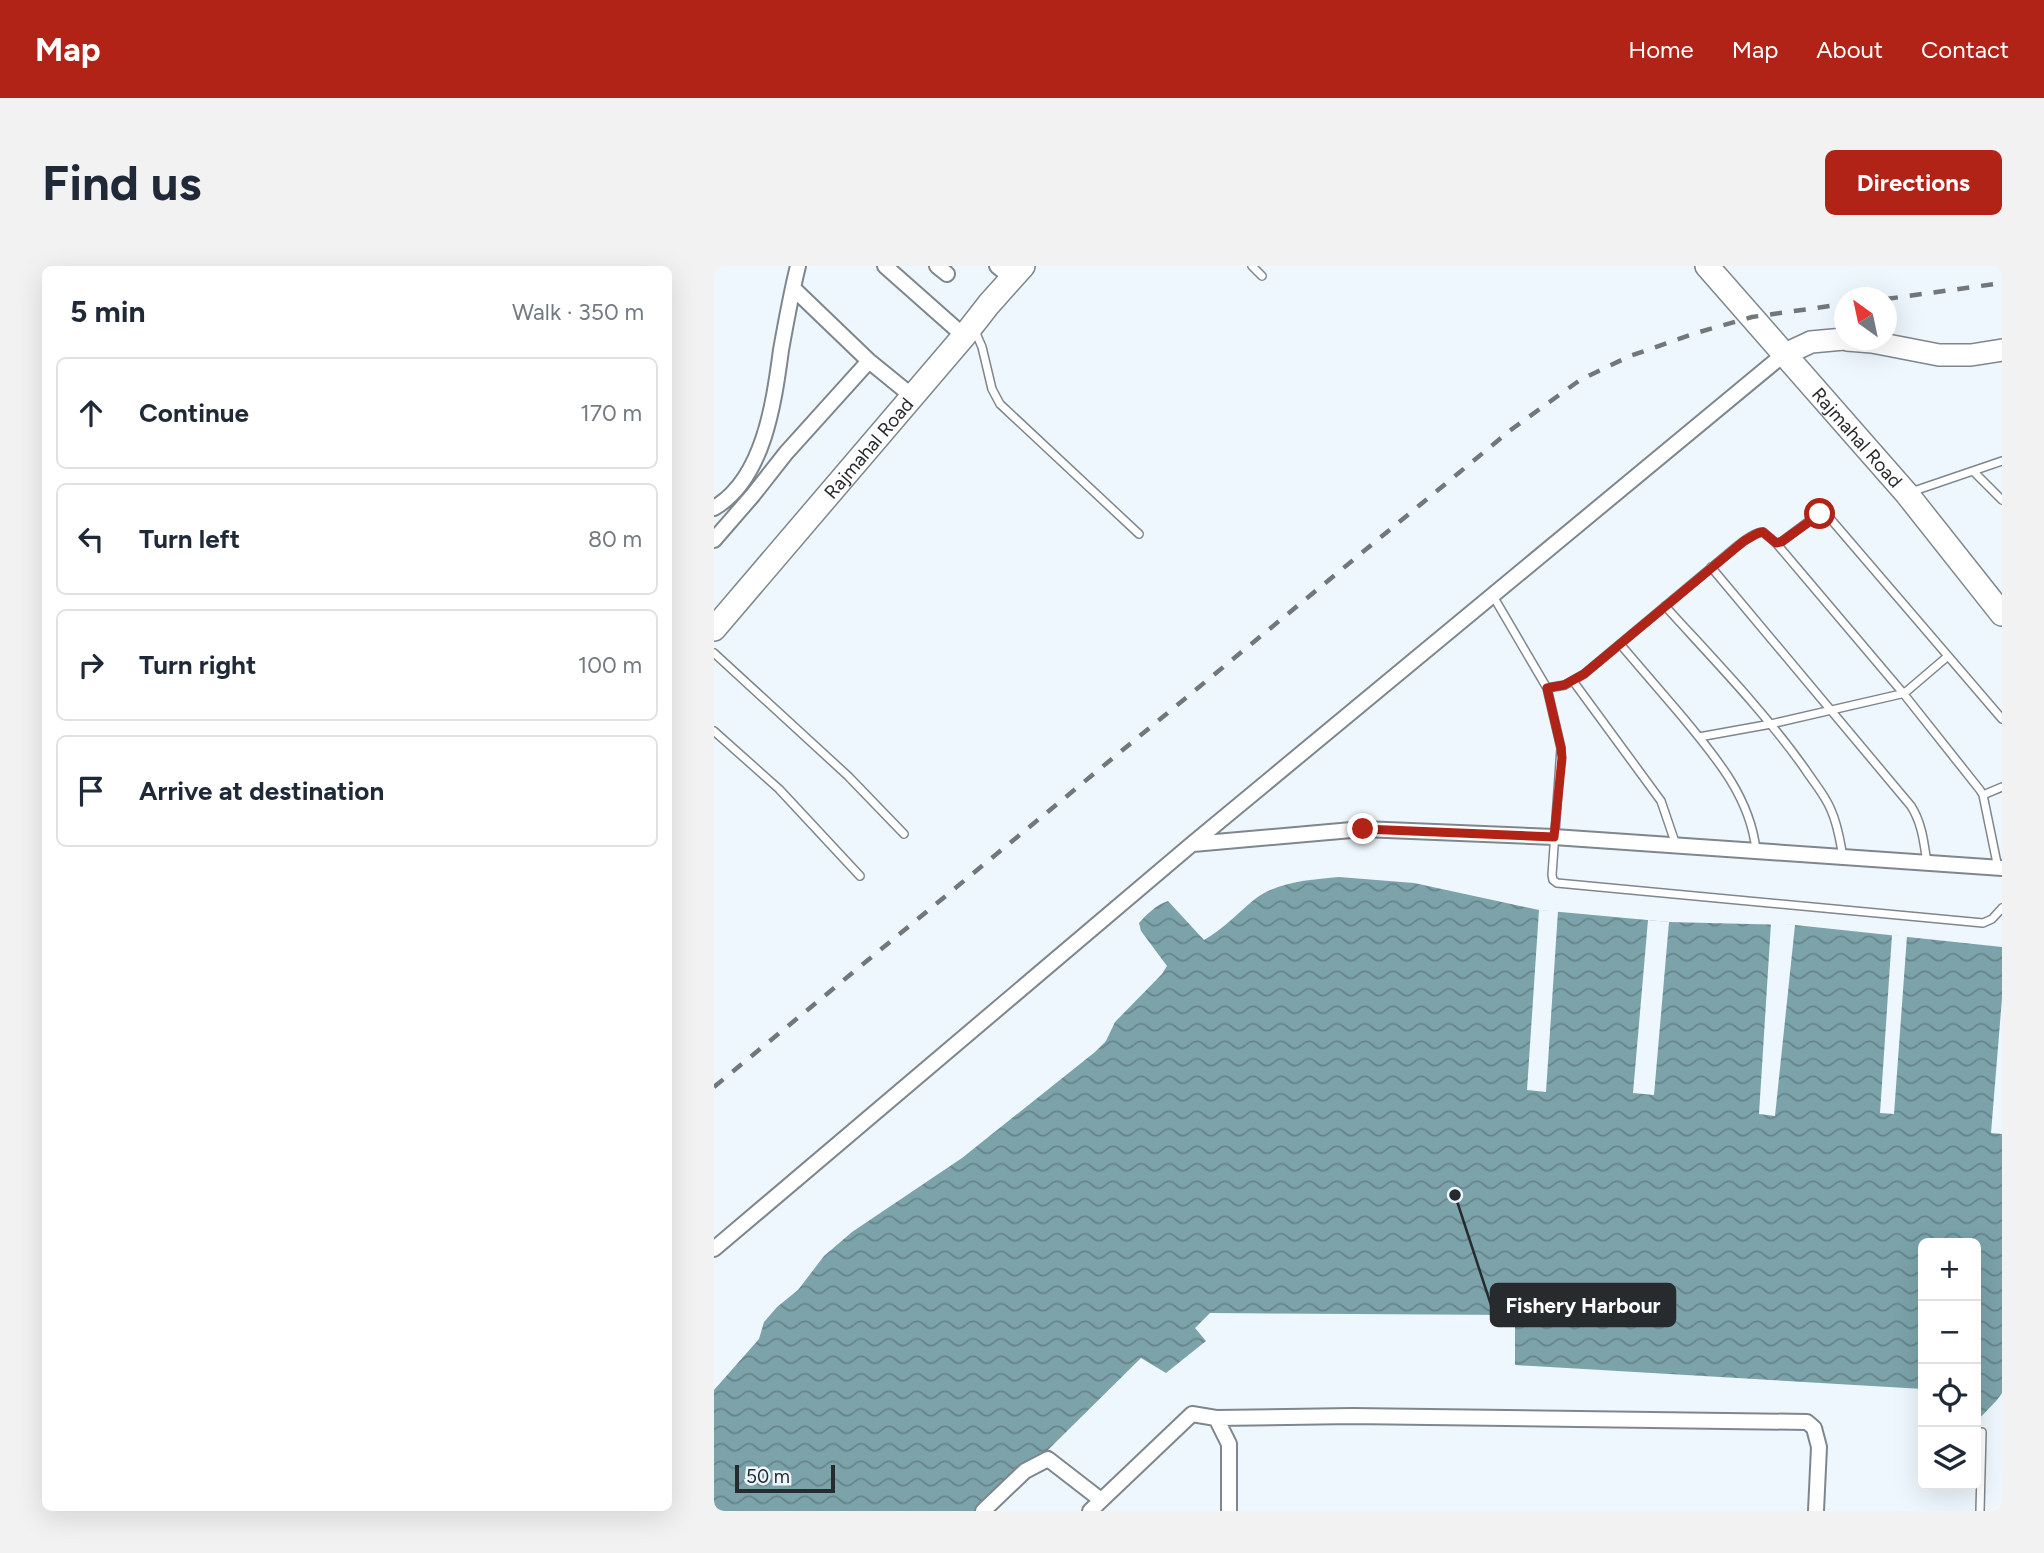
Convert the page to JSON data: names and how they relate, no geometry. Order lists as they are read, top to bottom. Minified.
{"streets":{"main road":["Rajmahal Road"]},"places":["Fishery Harbour"],"scale_bar":"50 m","north":"top left","page":{"header":"Map","nav":["Home","Map","About","Contact"],"buttons":"Directions","title":"Find us","heading":["5 min","Walk · 350 m"],"list":[["Continue","170 m"],["Turn left","80 m"],["Turn right","100 m"],"Arrive at destination"],"map_buttons":["+","−"],"scale":"50 m"}}
